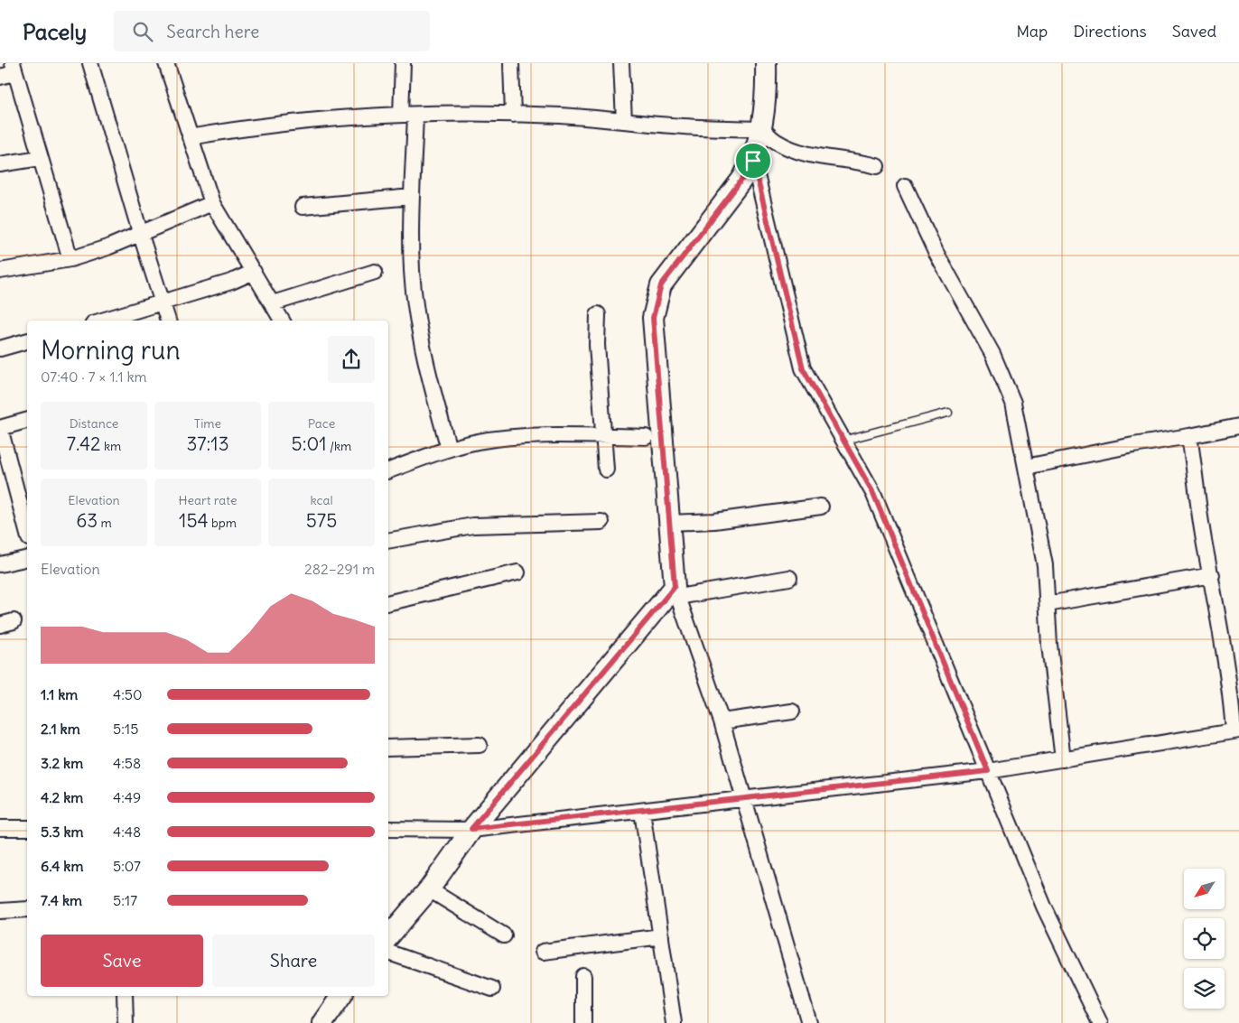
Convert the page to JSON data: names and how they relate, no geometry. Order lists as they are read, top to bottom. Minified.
{"north":"bottom left","page":{"header":"Pacely","search":"Search here","nav":["Map","Directions","Saved"],"heading":["Morning run","07:40 · 7 × 1.1 km"],"stats":[["Distance","7.42 km"],["Time","37:13"],["Pace","5:01 /km"],["Elevation","63 m"],["Heart rate","154 bpm"],["kcal","575"]],"chart":["Elevation","282–291 m"],"list":[{"name":"1.1 km","note":"4:50"},{"name":"2.1 km","note":"5:15"},{"name":"3.2 km","note":"4:58"},{"name":"4.2 km","note":"4:49"},{"name":"5.3 km","note":"4:48"},{"name":"6.4 km","note":"5:07"},{"name":"7.4 km","note":"5:17"}],"buttons":["Save","Share"]}}
